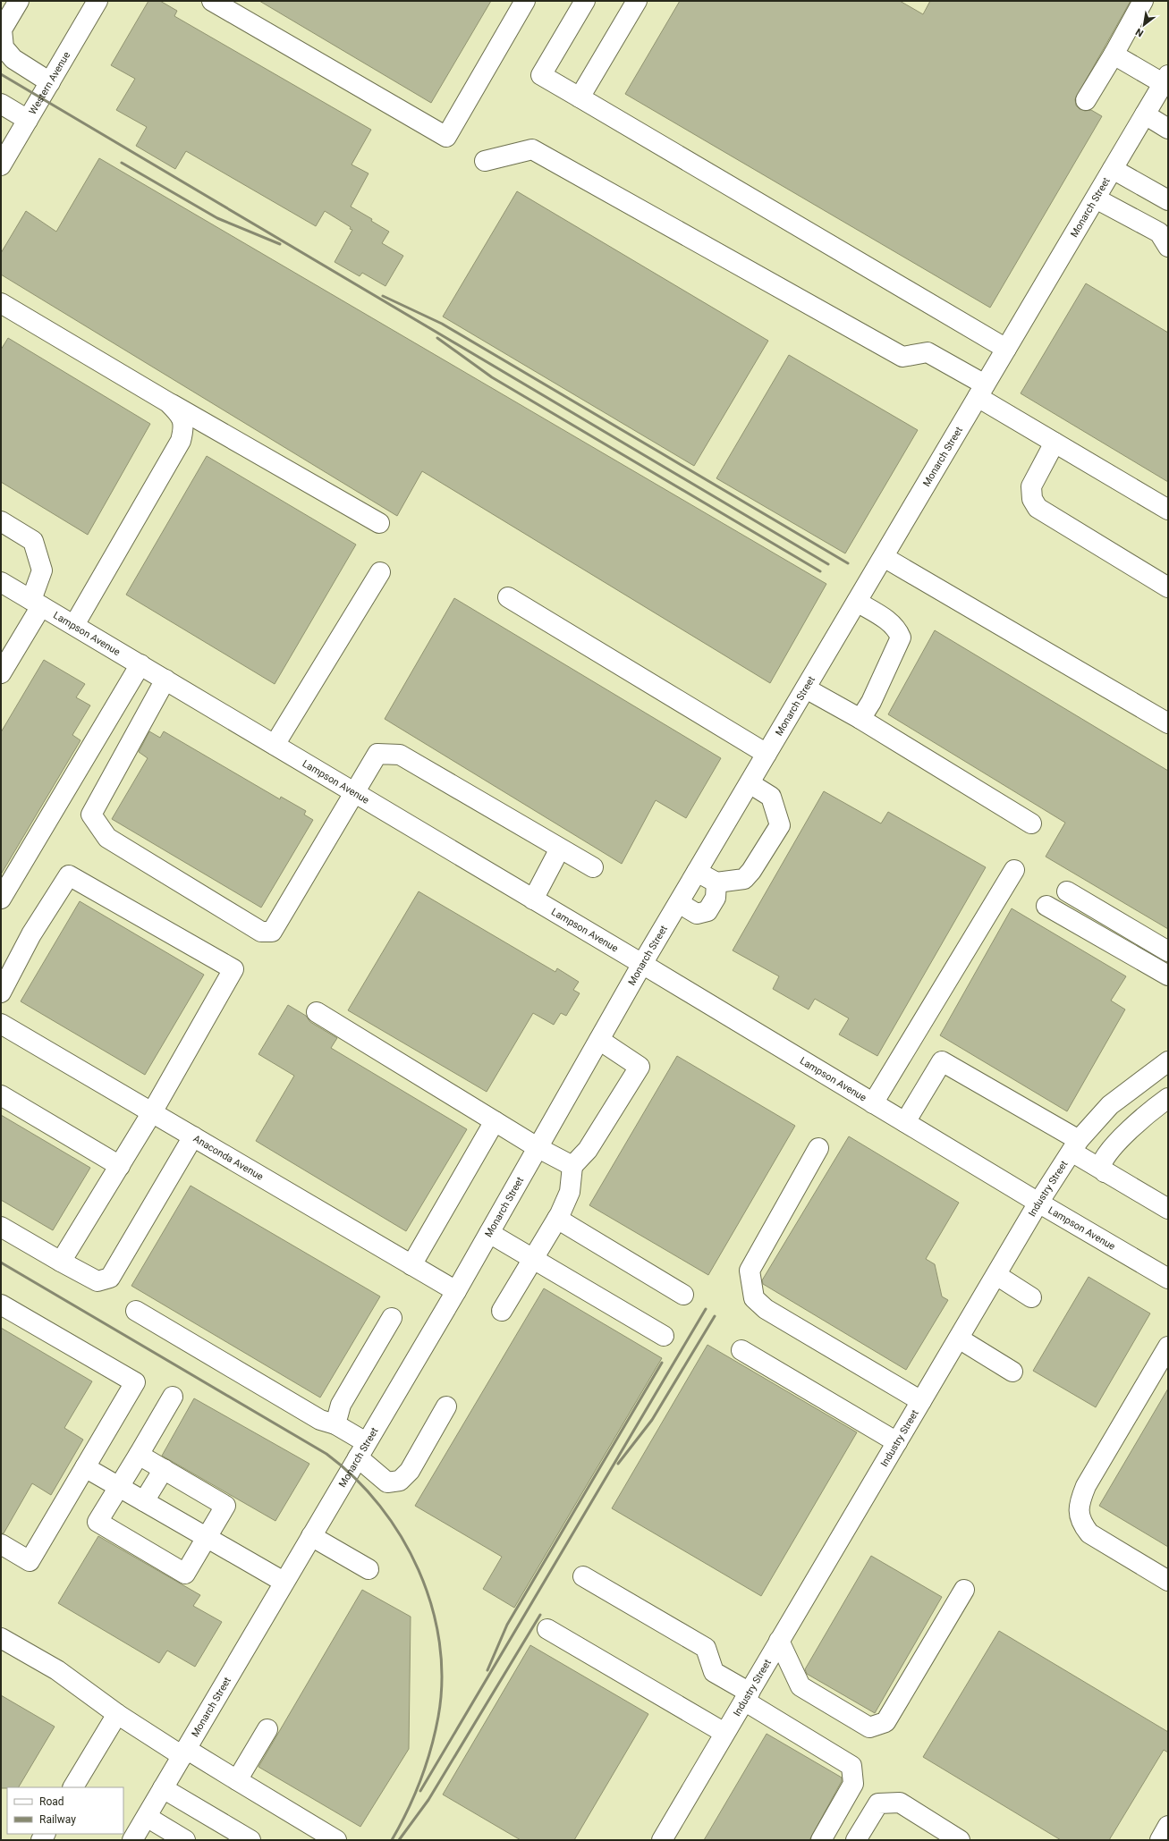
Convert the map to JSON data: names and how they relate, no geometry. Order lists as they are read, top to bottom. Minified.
{"streets":{"street":["Western Avenue","Monarch Street","Lampson Avenue","Anaconda Avenue","Industry Street"]},"crossings":[["Monarch Street","Lampson Avenue"],["Monarch Street","Anaconda Avenue"],["Lampson Avenue","Industry Street"]],"legend":["Road","Railway"],"north":"bottom left"}
